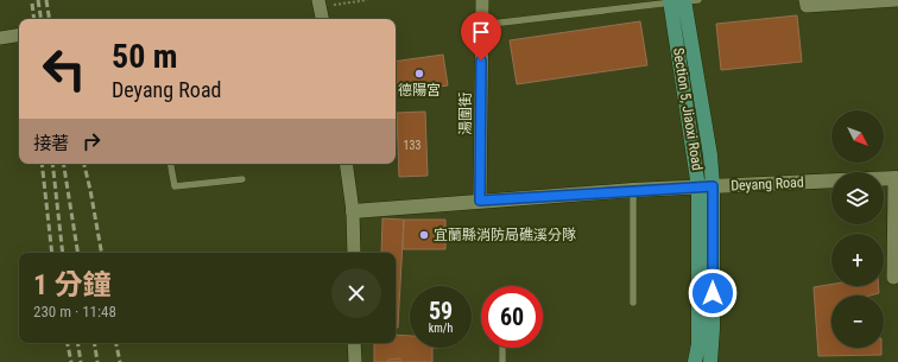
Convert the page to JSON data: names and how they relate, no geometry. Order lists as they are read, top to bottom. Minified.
{"streets":{"main road":["Section 5, Jiaoxi Road"],"street":["湯圍街","Deyang Road"]},"crossings":[["Section 5, Jiaoxi Road","Deyang Road"],["湯圍街","Deyang Road"]],"places":["德陽宮","宜蘭縣消防局礁溪分隊"],"house_numbers":["133"],"north":"bottom right","page":{"turn":["50 m","Deyang Road"],"map_buttons":["+","−"],"then":"接著","heading":["1 分鐘","230 m · 11:48"],"speed":"59 km/h","limit":"60"}}
